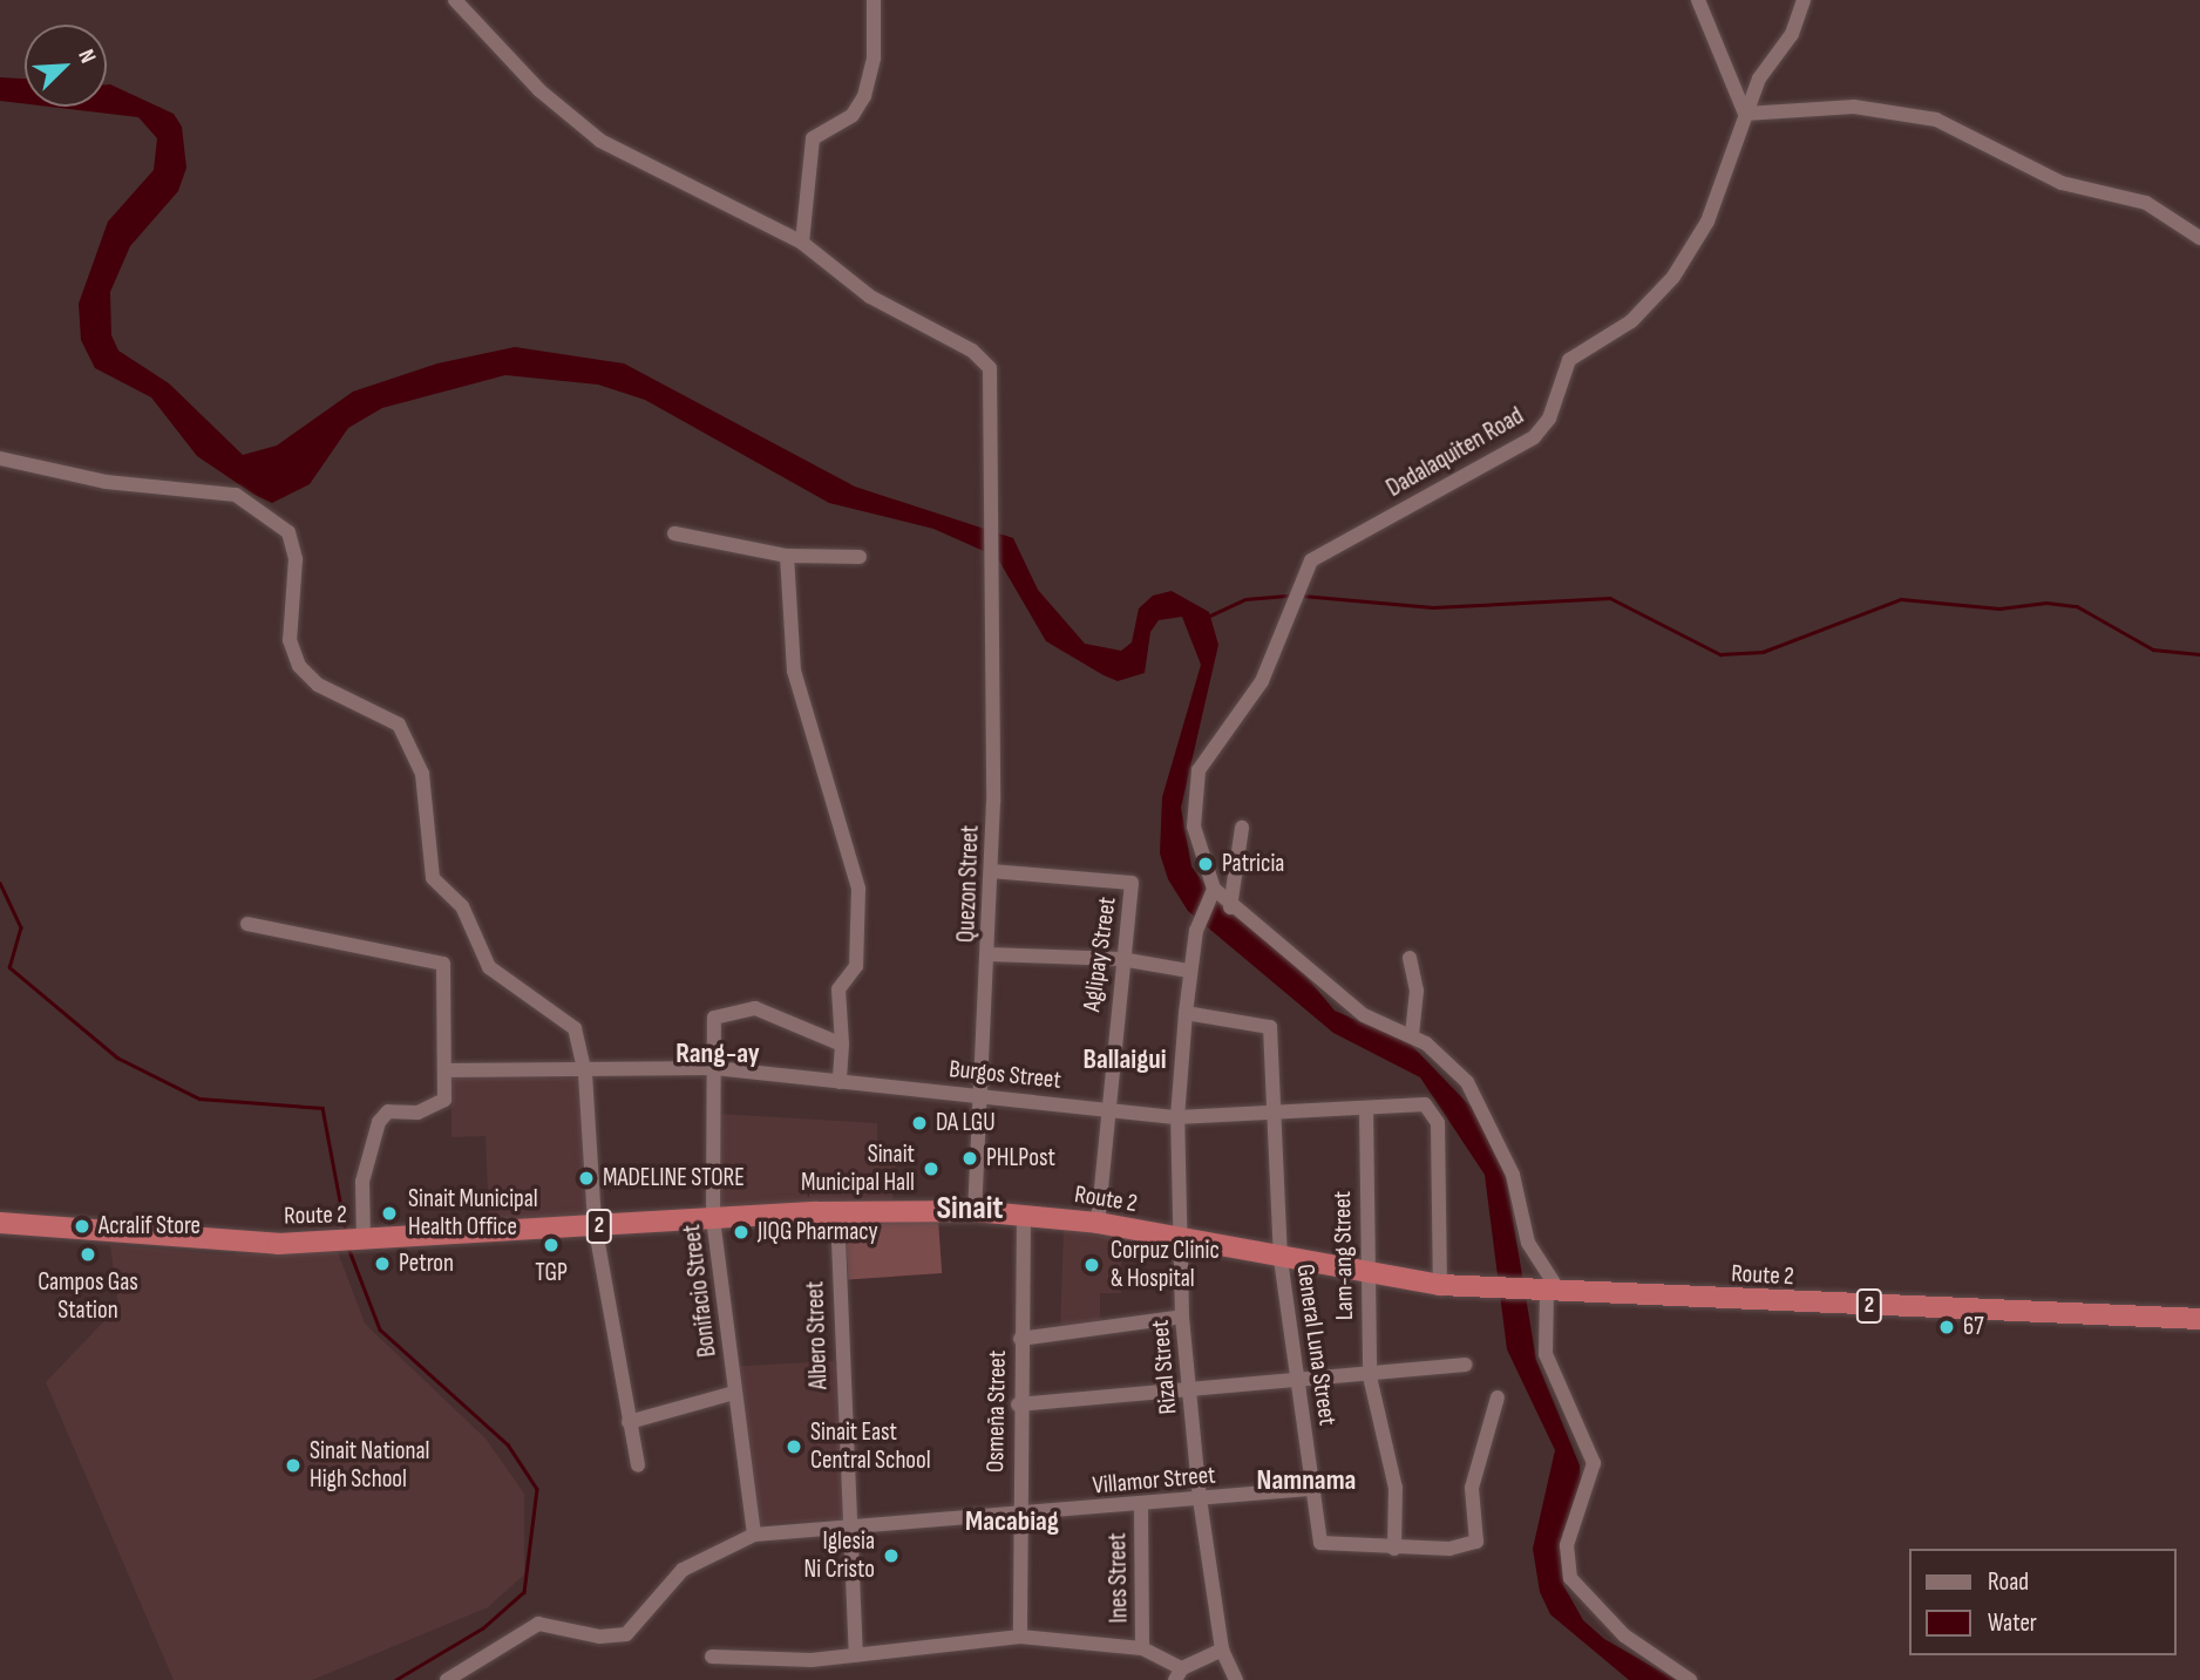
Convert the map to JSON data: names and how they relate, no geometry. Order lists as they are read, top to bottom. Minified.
{"streets":{"highway":["Route 2","2"],"street":["Dadalaquiten Road","Quezon Street","Aglipay Street","Burgos Street","Lam-ang Street","Bonifacio Street","Albero Street","General Luna Street","Rizal Street","Osmeña Street","Villamor Street","Ines Street"]},"crossings":[["Dadalaquiten Road","Rizal Street"],["Quezon Street","Aglipay Street"],["Quezon Street","Burgos Street"],["Quezon Street","Route 2"],["Aglipay Street","Burgos Street"],["Aglipay Street","Route 2"],["Burgos Street","Route 2"],["Burgos Street","Lam-ang Street"],["Burgos Street","Bonifacio Street"],["Burgos Street","General Luna Street"],["Burgos Street","Rizal Street"],["Route 2","Lam-ang Street"],["Route 2","Bonifacio Street"],["Route 2","Albero Street"],["Route 2","General Luna Street"],["Route 2","Rizal Street"],["Route 2","Osmeña Street"],["Lam-ang Street","General Luna Street"],["Bonifacio Street","Villamor Street"],["Albero Street","Villamor Street"],["General Luna Street","Rizal Street"],["General Luna Street","Villamor Street"],["Rizal Street","Villamor Street"],["Osmeña Street","Villamor Street"],["Villamor Street","Ines Street"]],"districts":["Rang-ay","Ballaigui","Sinait","Namnama","Macabiag"],"places":["Patricia","DA LGU","PHLPost","Sinait Municipal Hall","MADELINE STORE","Sinait Municipal Health Office","Acralif Store","JIQG Pharmacy","TGP","Campos Gas Station","Petron","Corpuz Clinic & Hospital","67","Sinait East Central School","Sinait National High School","Iglesia Ni Cristo"],"legend":["Road","Water"],"north":"top right"}
